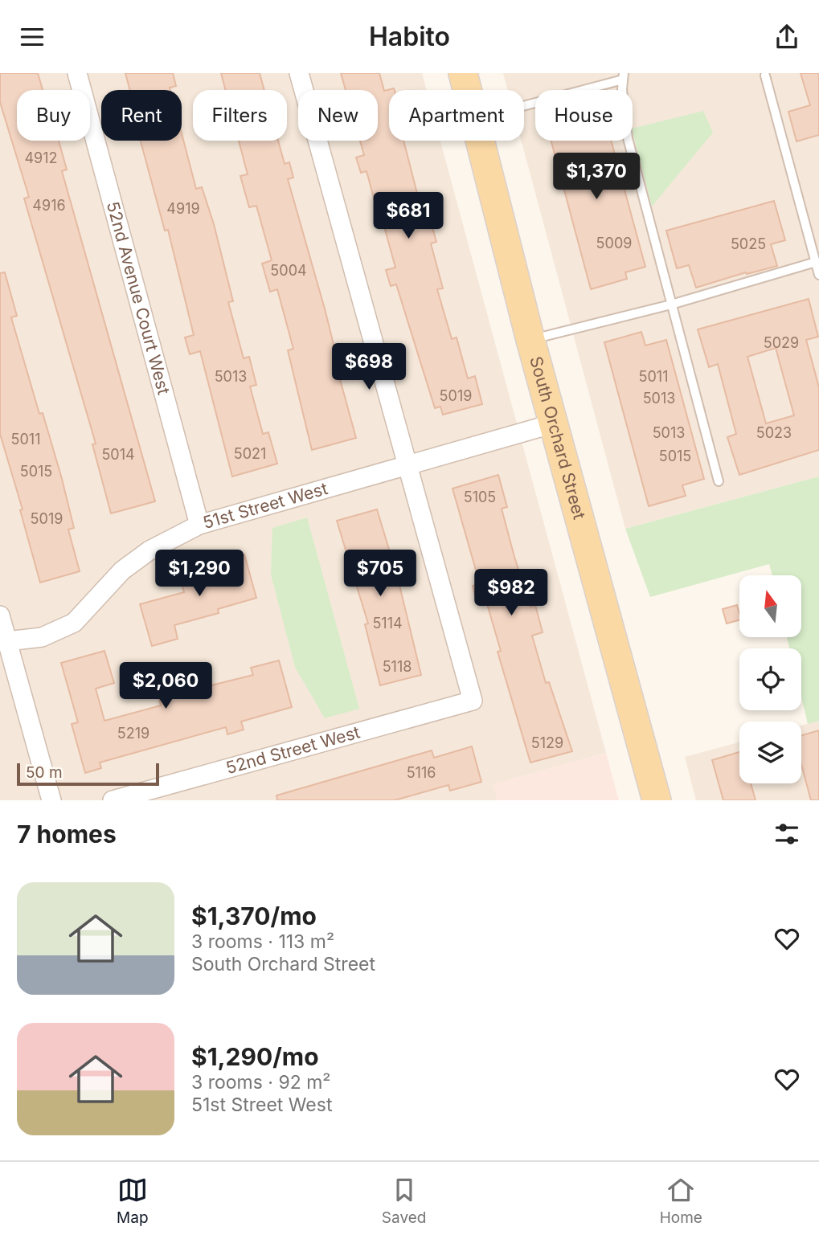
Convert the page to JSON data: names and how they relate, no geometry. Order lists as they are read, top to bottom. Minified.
{"streets":{"main road":["South Orchard Street"],"street":["52nd Avenue Court West","51st Street West","52nd Street West"]},"crossings":[["52nd Avenue Court West","51st Street West"],["South Orchard Street","51st Street West"],["51st Street West","52nd Street West"]],"house_numbers":["4912","4916","4919","5009","5025","5004","5029","5013","5011","5019","5013","5013","5023","5011","5021","5014","5015","5015","5105","5019","5114","5118","5219","5129","5116"],"scale_bar":"50 m","north":"top","page":{"header":"Habito","chip":["Buy","Rent","Filters","New","Apartment","House"],"price":["$1,370","$681","$698","$1,290","$705","$982","$2,060"],"scale":"50 m","heading":"7 homes","list":[{"name":"$1,370/mo","note":"3 rooms · 113 m² · South Orchard Street"},{"name":"$1,290/mo","note":"3 rooms · 92 m² · 51st Street West"}],"tabs":["Map","Saved","Home"]}}
